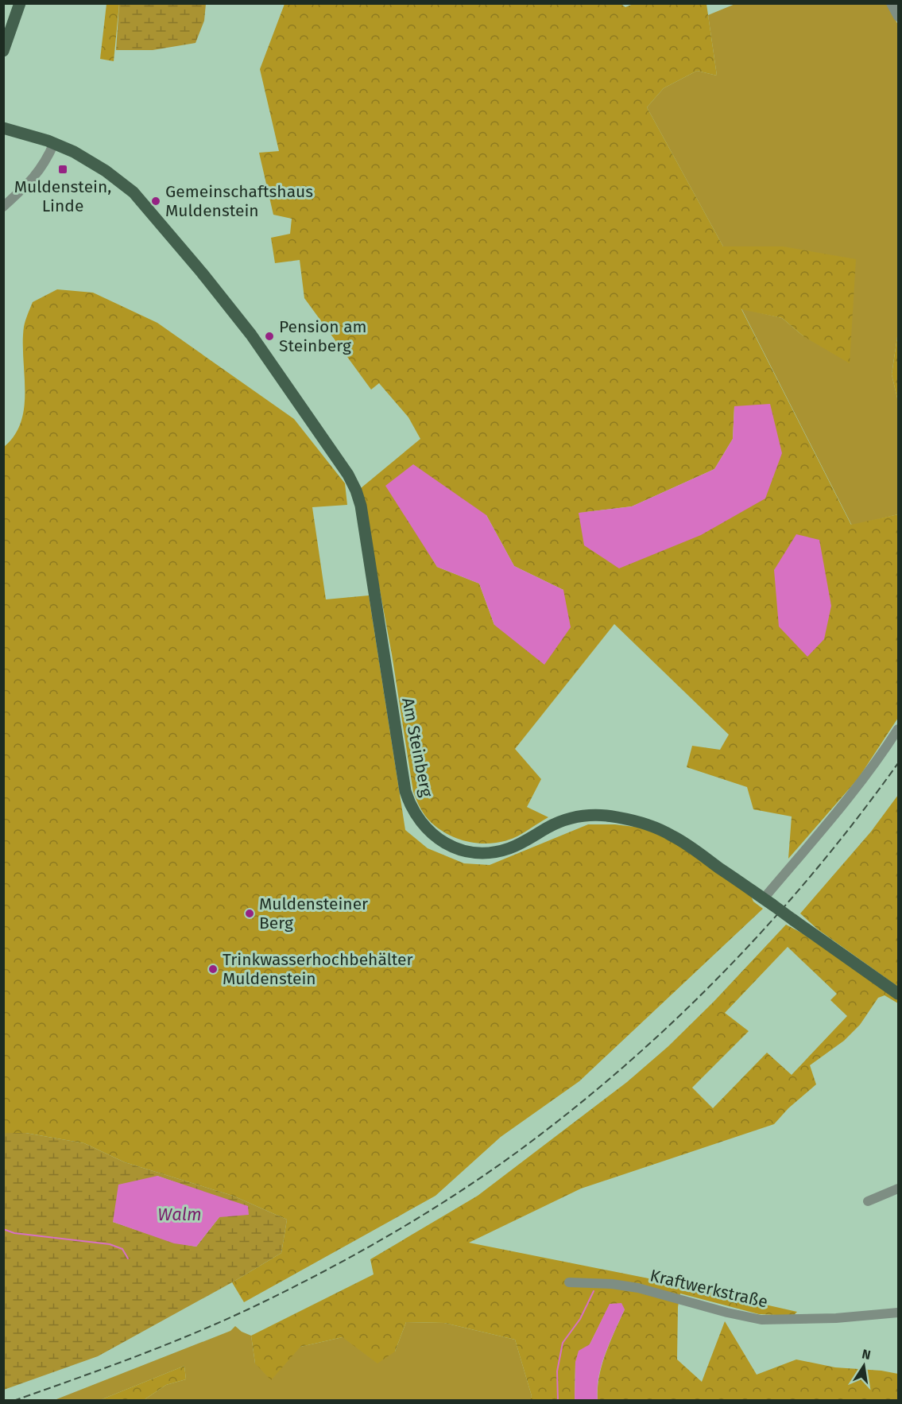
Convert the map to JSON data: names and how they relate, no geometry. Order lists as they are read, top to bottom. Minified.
{"streets":{"main road":["Am Steinberg"],"street":["Kraftwerkstraße"]},"water":["Walm"],"places":{"transit":["Muldenstein, Linde"],"other":["Gemeinschaftshaus Muldenstein","Pension am Steinberg","Muldensteiner Berg","Trinkwasserhochbehälter Muldenstein"]},"north":"top"}
